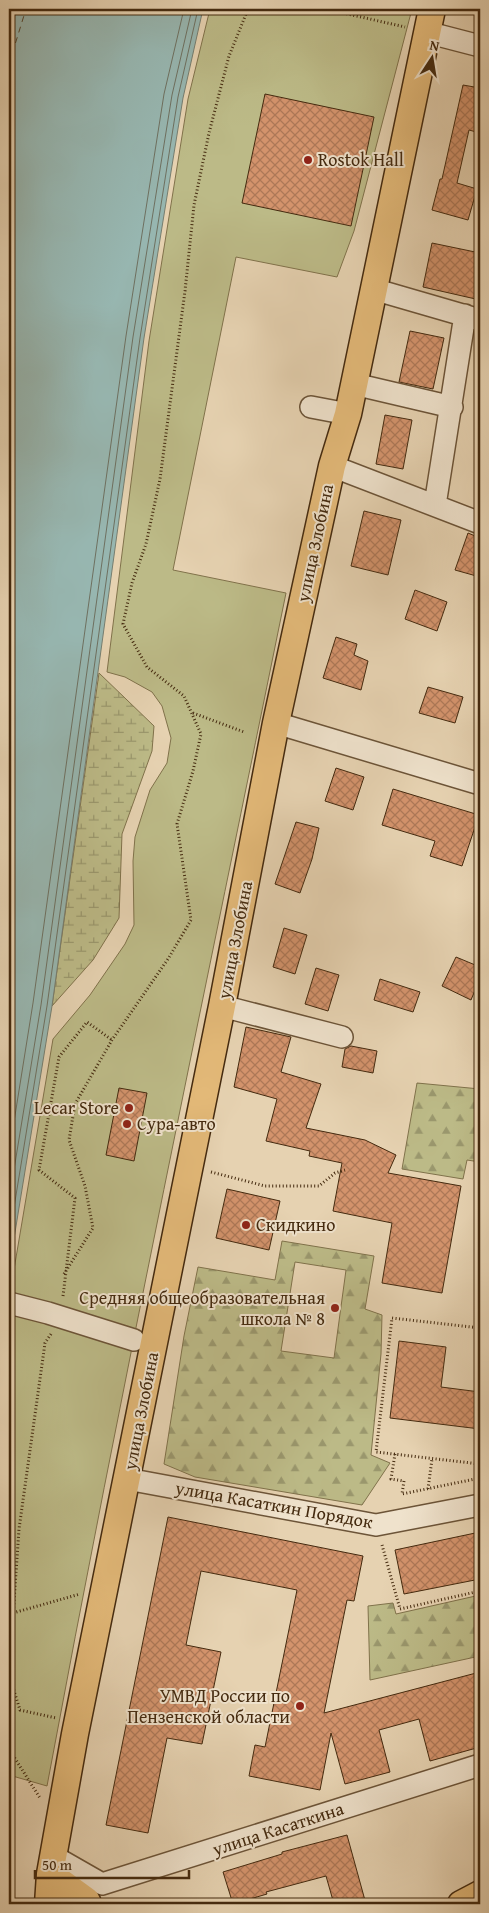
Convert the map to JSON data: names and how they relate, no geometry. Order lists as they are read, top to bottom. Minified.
{"streets":{"main road":["улица Злобина"],"street":["улица Касаткин Порядок","улица Касаткина"]},"crossings":[["улица Злобина","улица Касаткин Порядок"],["улица Злобина","улица Касаткина"]],"places":["Rostok Hall","Lecar Store","Сура-авто","Скидкино","Средняя общеобразовательная школа № 8","УМВД России по Пензенской области"],"scale_bar":"50 m","north":"top"}
